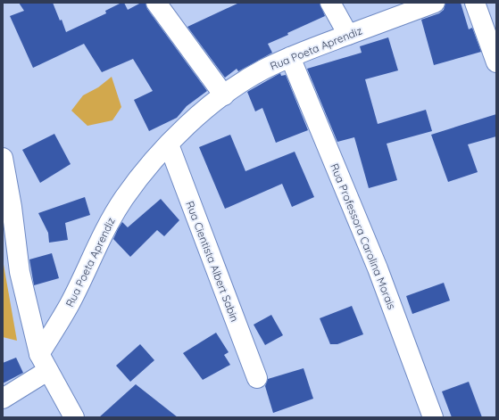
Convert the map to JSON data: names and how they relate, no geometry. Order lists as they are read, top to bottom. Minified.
{"streets":{"street":["Rua Poeta Aprendiz","Rua Professora Carolina Morais","Rua Cientista Albert Sabin"]},"crossings":[["Rua Poeta Aprendiz","Rua Professora Carolina Morais"],["Rua Poeta Aprendiz","Rua Cientista Albert Sabin"]]}
